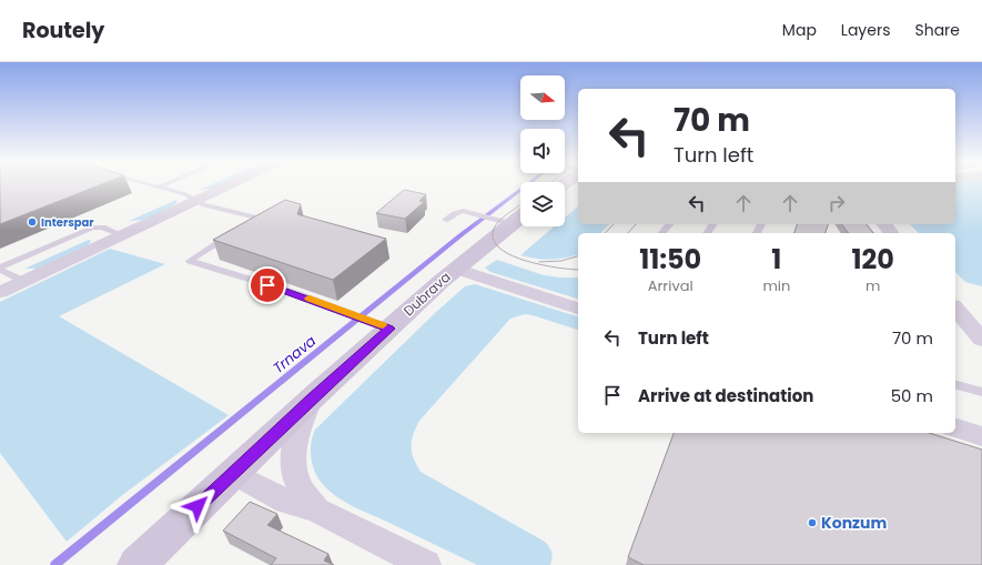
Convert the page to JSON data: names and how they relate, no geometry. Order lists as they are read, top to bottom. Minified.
{"streets":{"main road":["Dubrava"]},"water":["Trnava"],"places":["Interspar","Konzum"],"north":"right","page":{"header":"Routely","nav":["Map","Layers","Share"],"turn":["70 m","Turn left"],"eta":["11:50","Arrival","1","min","120","m"],"list":[{"name":"Turn left","value":"70 m"},{"name":"Arrive at destination","value":"50 m"}]}}
